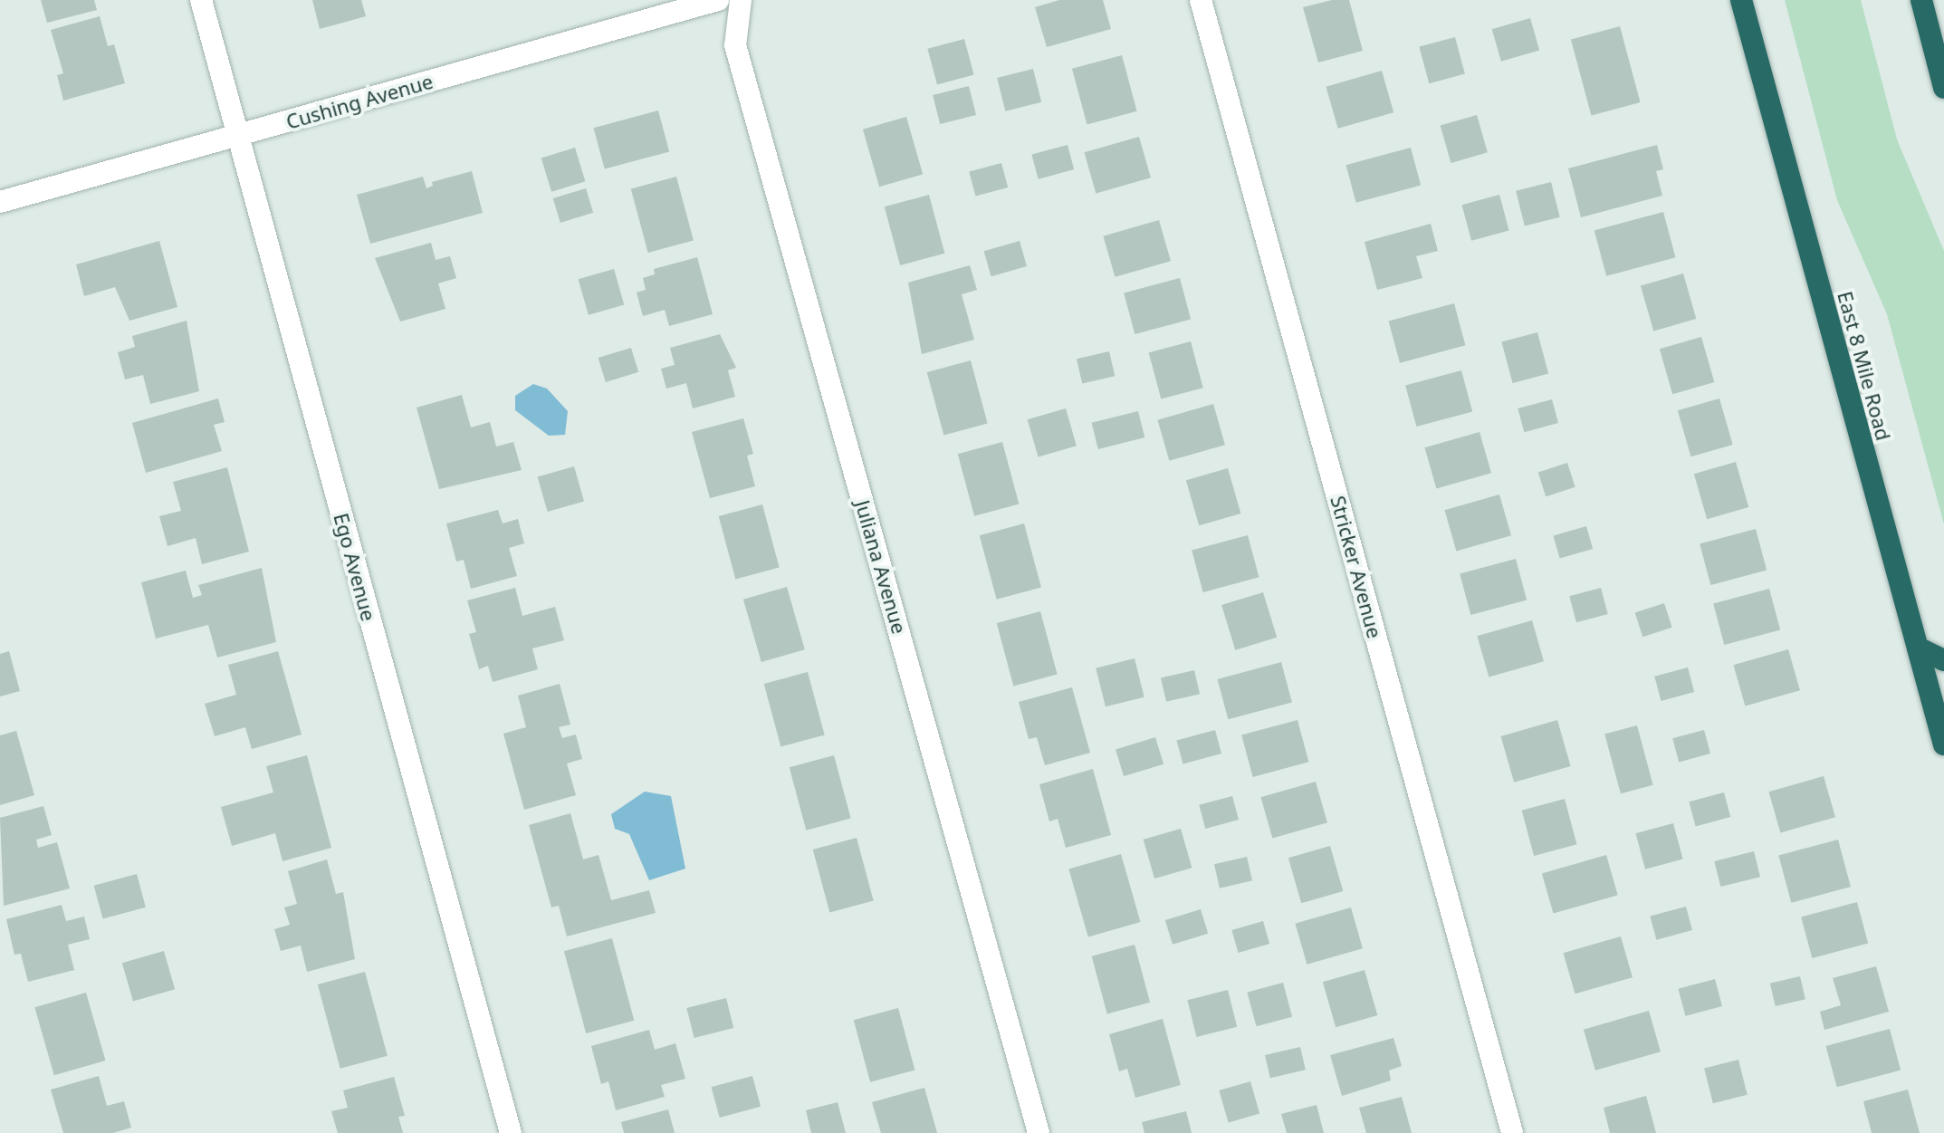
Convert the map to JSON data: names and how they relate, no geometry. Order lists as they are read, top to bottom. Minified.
{"streets":{"highway":["East 8 Mile Road"],"street":["Cushing Avenue","Ego Avenue","Juliana Avenue","Stricker Avenue"]},"crossings":[["Cushing Avenue","Ego Avenue"]]}
